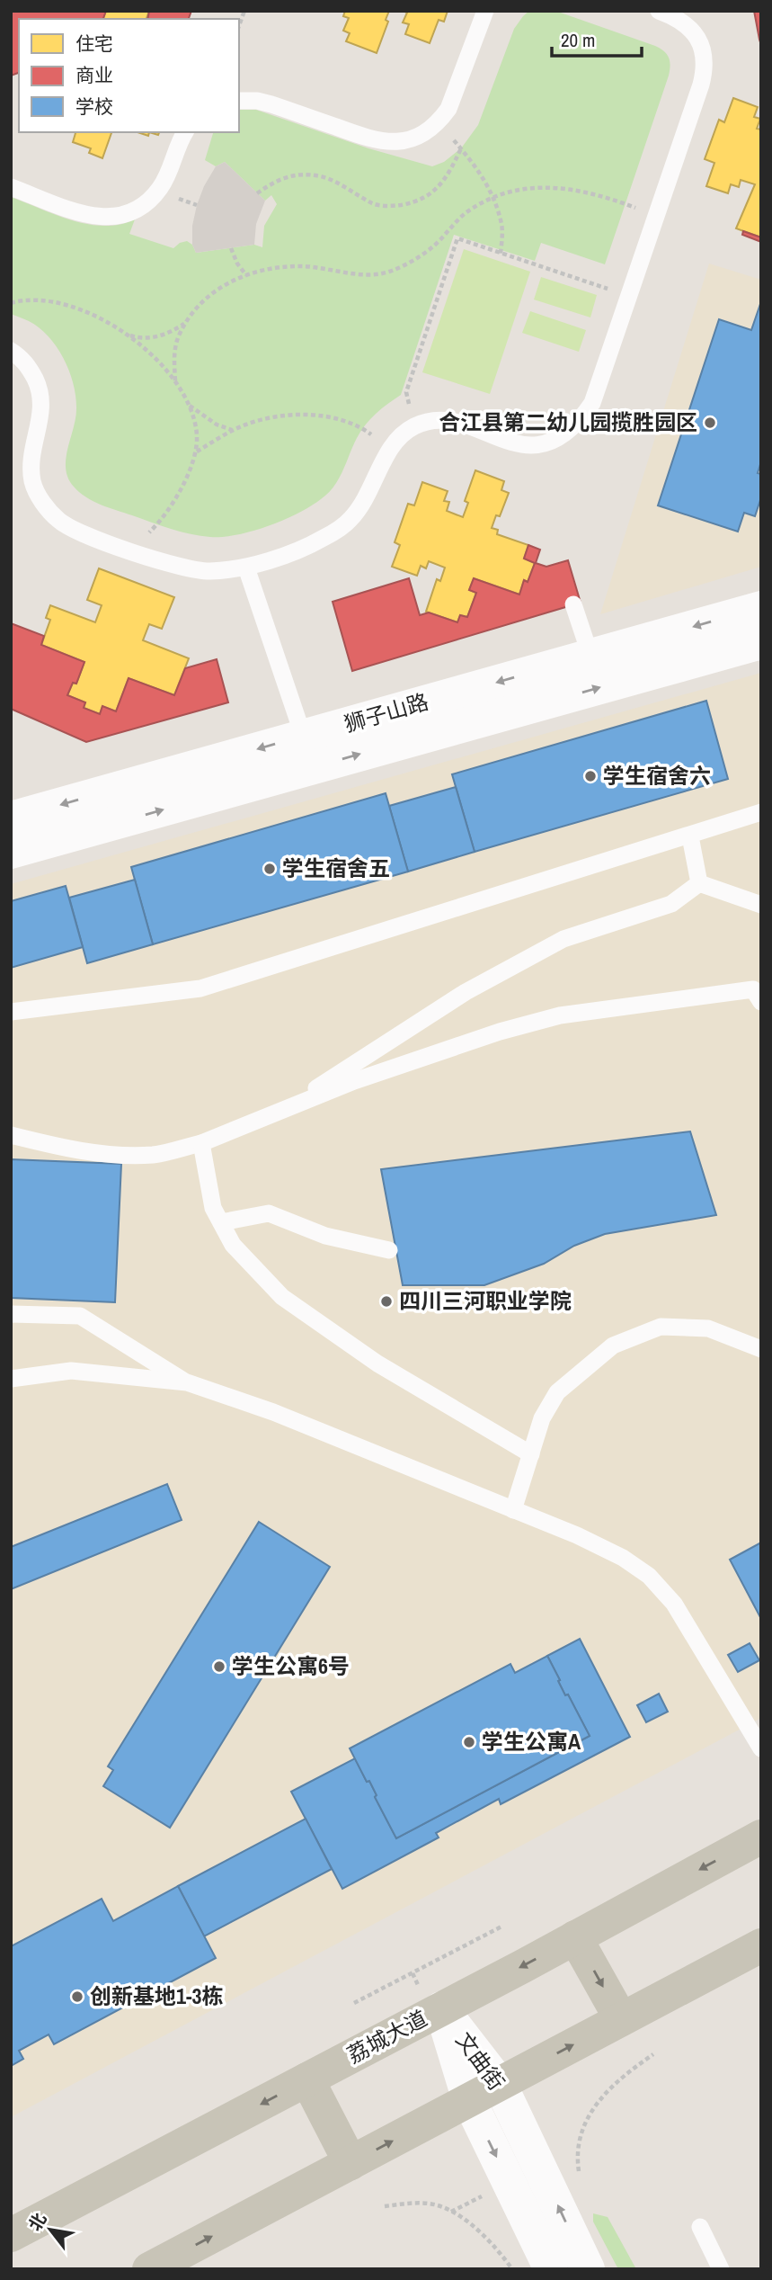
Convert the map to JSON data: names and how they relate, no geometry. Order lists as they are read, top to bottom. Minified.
{"streets":{"main road":["荔城大道"],"street":["狮子山路","文曲街"]},"crossings":[["荔城大道","文曲街"]],"places":["合江县第二幼儿园揽胜园区","学生宿舍六","学生宿舍五","四川三河职业学院","学生公寓6号","学生公寓A","创新基地1-3栋"],"legend":["住宅","商业","学校"],"scale_bar":"20 m","north":"top left"}
